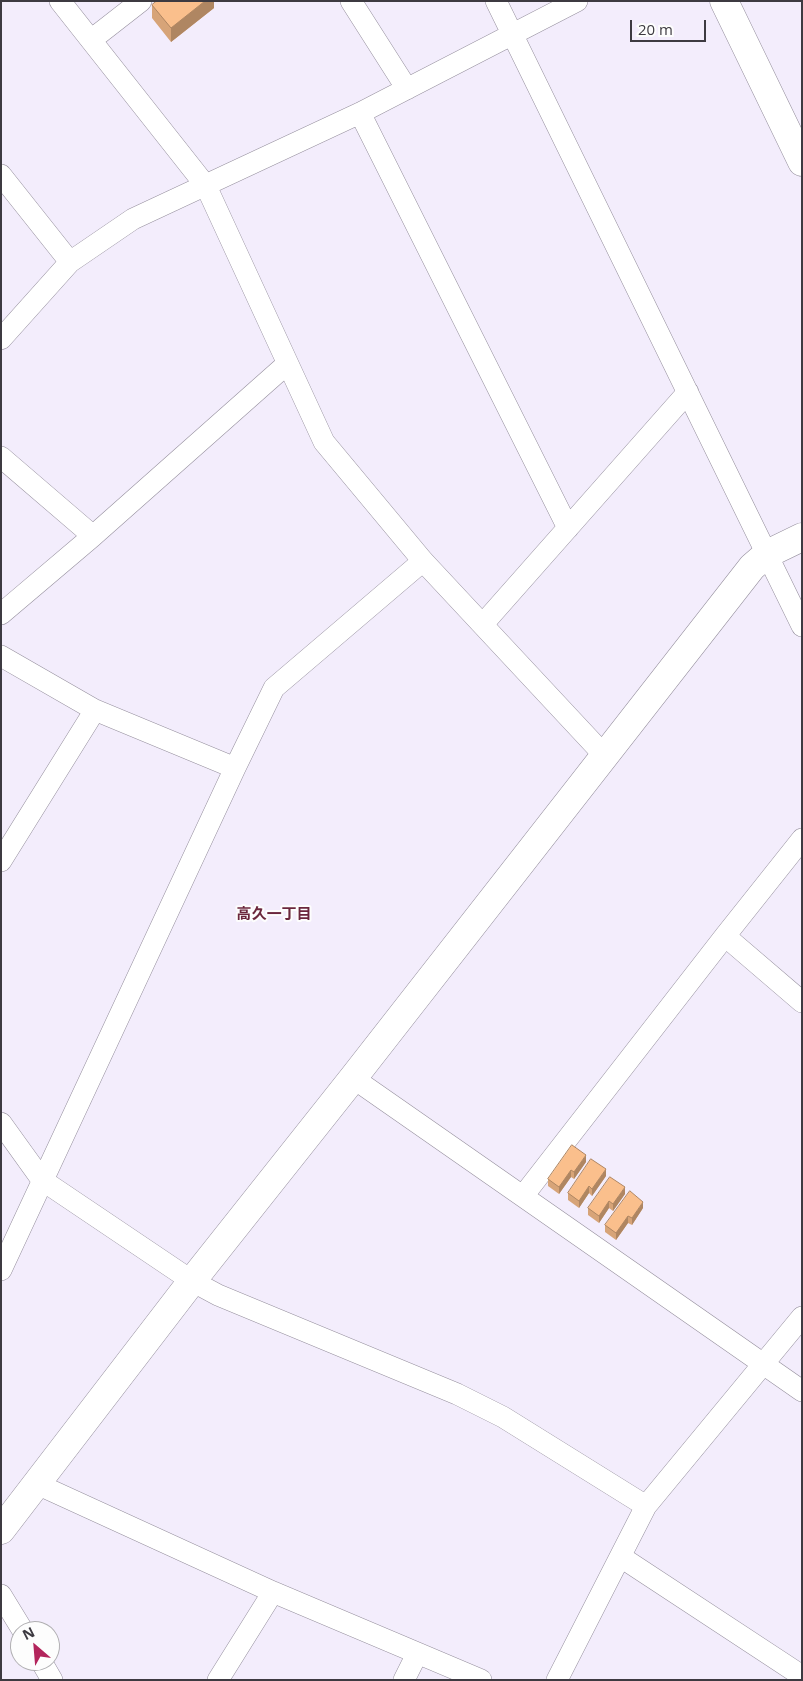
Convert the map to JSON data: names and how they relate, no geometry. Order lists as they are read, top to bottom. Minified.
{"districts":["高久一丁目"],"scale_bar":"20 m","north":"top left"}
